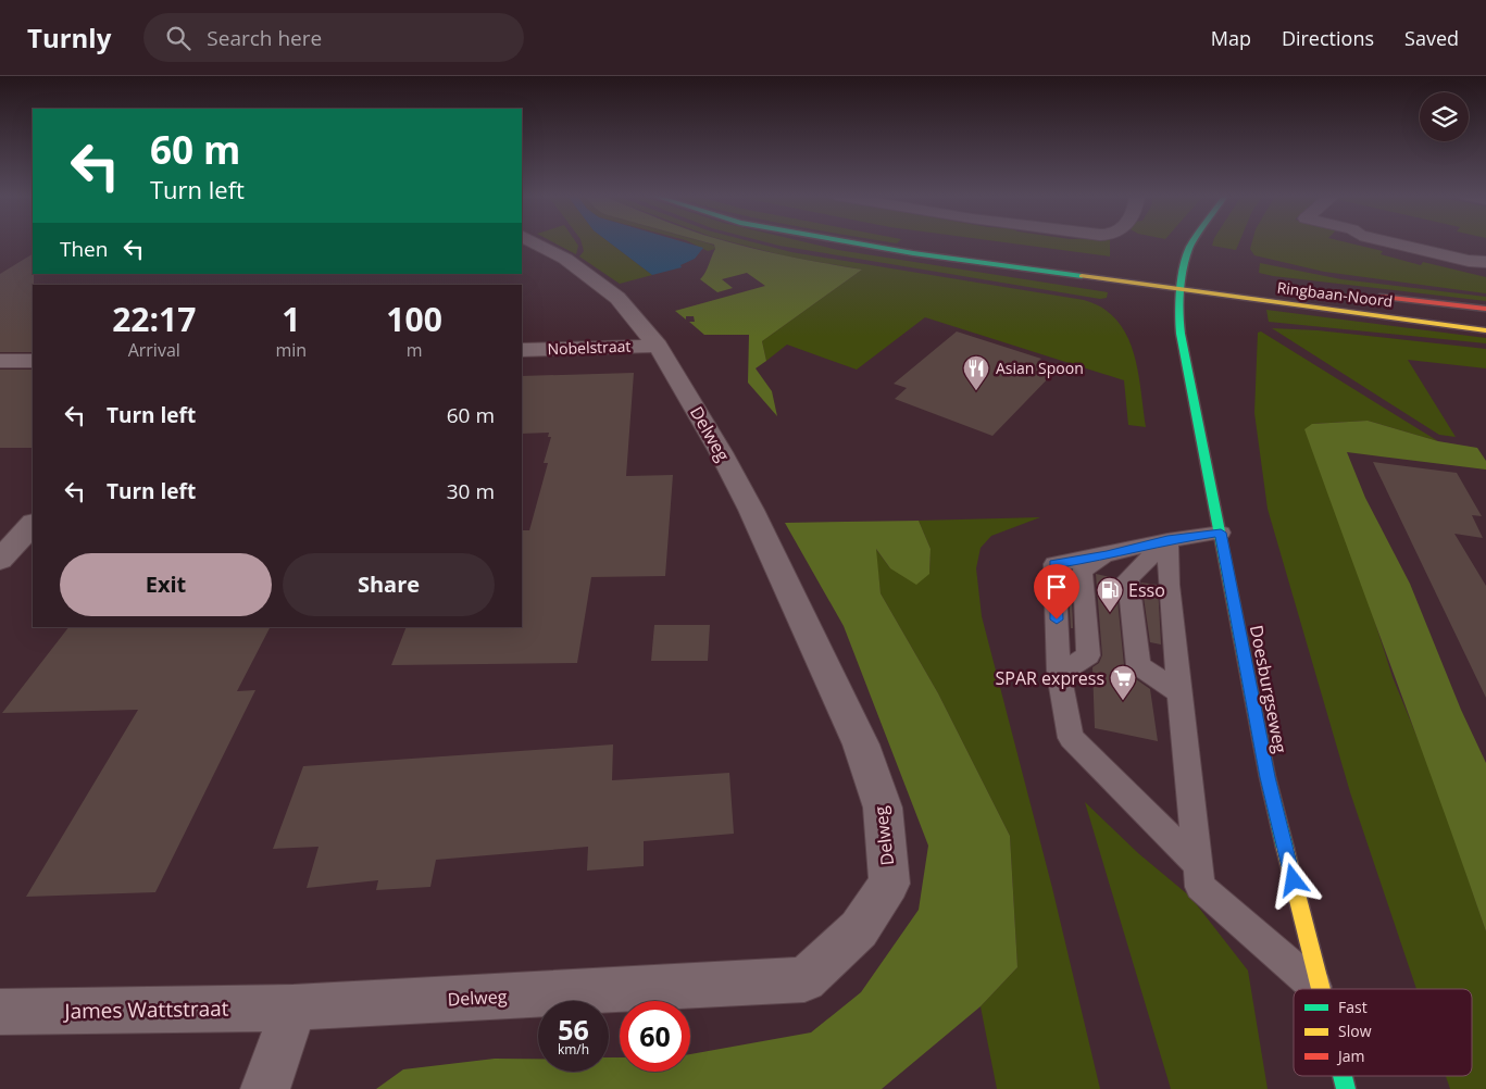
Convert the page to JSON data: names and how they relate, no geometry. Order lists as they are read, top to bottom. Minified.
{"streets":{"main road":["Ringbaan-Noord","Doesburgseweg"],"street":["Nobelstraat","Delweg","James Wattstraat"]},"crossings":[["Ringbaan-Noord","Doesburgseweg"],["Nobelstraat","Delweg"],["Delweg","James Wattstraat"]],"places":{"restaurant":["Asian Spoon"],"fuel station":["Esso"],"supermarket":["SPAR express"]},"legend":["Fast","Slow","Jam"],"page":{"header":"Turnly","search":"Search here","nav":["Map","Directions","Saved"],"turn":["60 m","Turn left"],"then":"Then","eta":["22:17","Arrival","1","min","100","m"],"list":[{"name":"Turn left","value":"60 m"},{"name":"Turn left","value":"30 m"}],"buttons":["Exit","Share"],"speed":"56 km/h","limit":"60"}}
